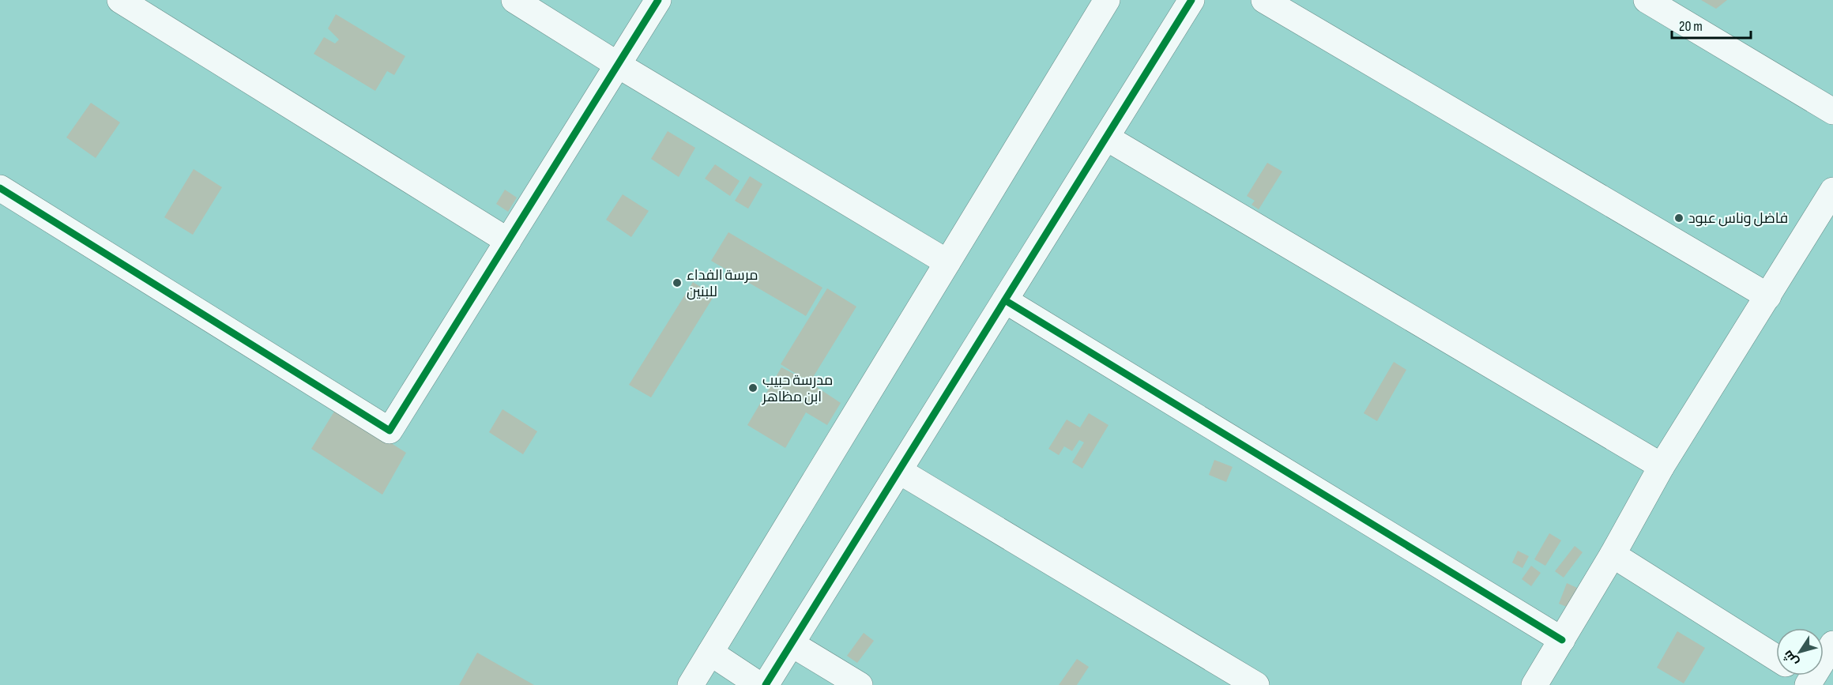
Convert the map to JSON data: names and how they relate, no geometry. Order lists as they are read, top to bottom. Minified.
{"places":["فاضل وناس عبود","مرسة الفداء للبنين","مدرسة حبيب ابن مظاهر"],"scale_bar":"20 m","north":"bottom left"}
